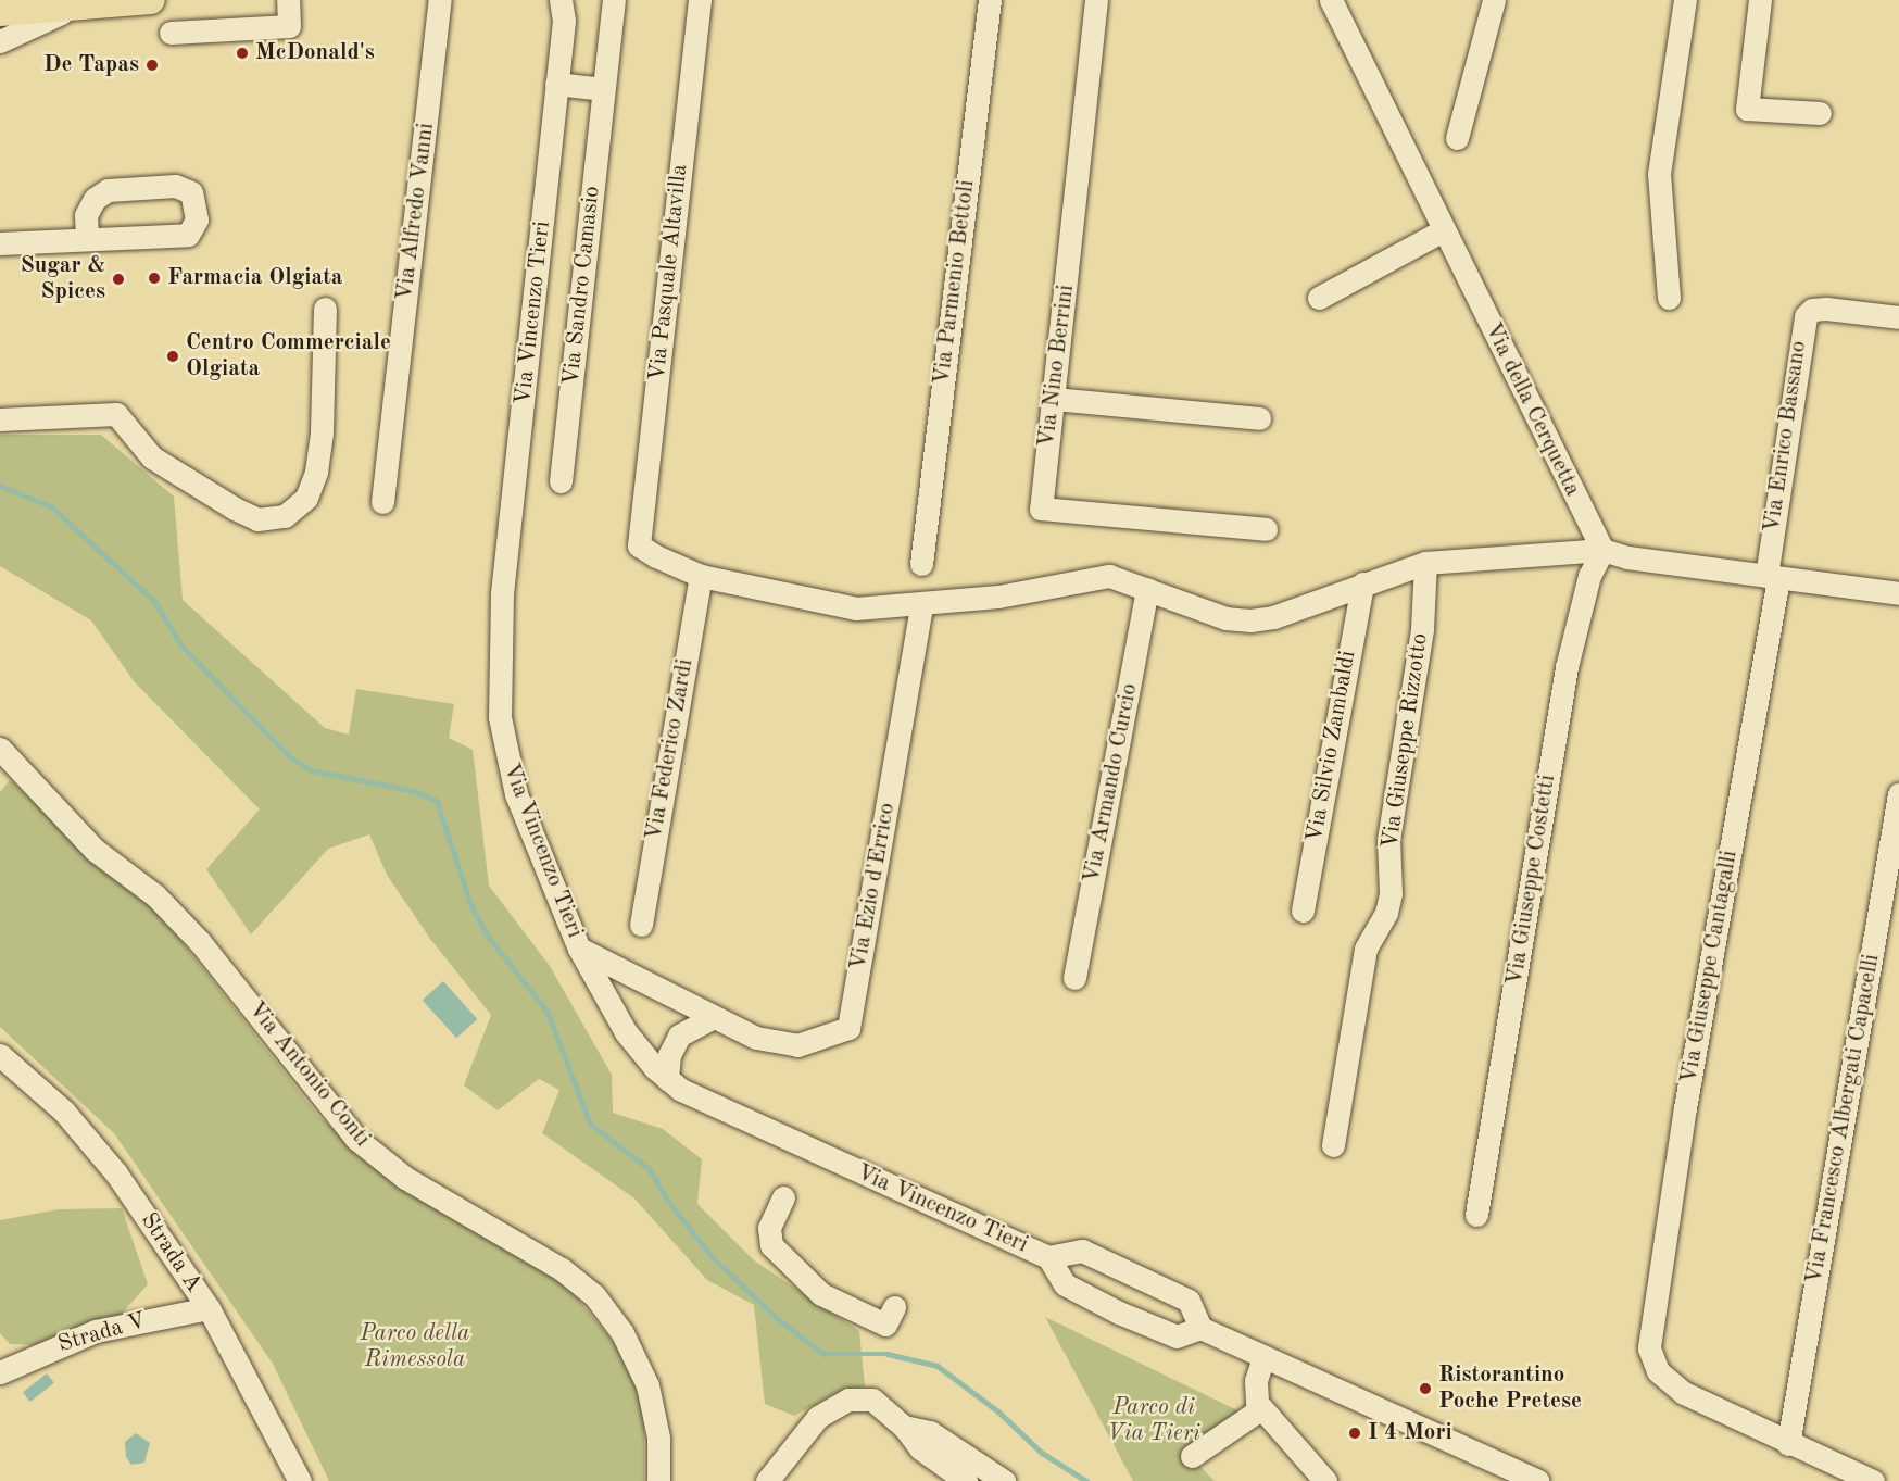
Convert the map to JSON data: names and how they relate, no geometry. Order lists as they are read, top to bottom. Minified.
{"streets":{"street":["Via Alfredo Vanni","Via Pasquale Altavilla","Via Parmenio Bettoli","Via Sandro Camasio","Via Vincenzo Tieri","Via Nino Berrini","Via della Cerquetta","Via Enrico Bassano","Via Giuseppe Rizzotto","Via Silvio Zambaldi","Via Federico Zardi","Via Armando Curcio","Via Giuseppe Costetti","Via Ezio d'Errico","Via Giuseppe Cantagalli","Via Antonio Conti","Via Francesco Albergati Capacelli","Strada A","Strada V"]},"crossings":[["Via Pasquale Altavilla","Via Federico Zardi"],["Via Vincenzo Tieri","Via Ezio d'Errico"],["Via della Cerquetta","Via Giuseppe Costetti"],["Via Enrico Bassano","Via Giuseppe Cantagalli"],["Via Giuseppe Cantagalli","Via Francesco Albergati Capacelli"],["Strada A","Strada V"]],"parks":["Parco della Rimessola","Parco di Via Tieri"],"places":["McDonald's","De Tapas","Farmacia Olgiata","Sugar & Spices","Centro Commerciale Olgiata","Ristorantino Poche Pretese","I 4 Mori"]}
